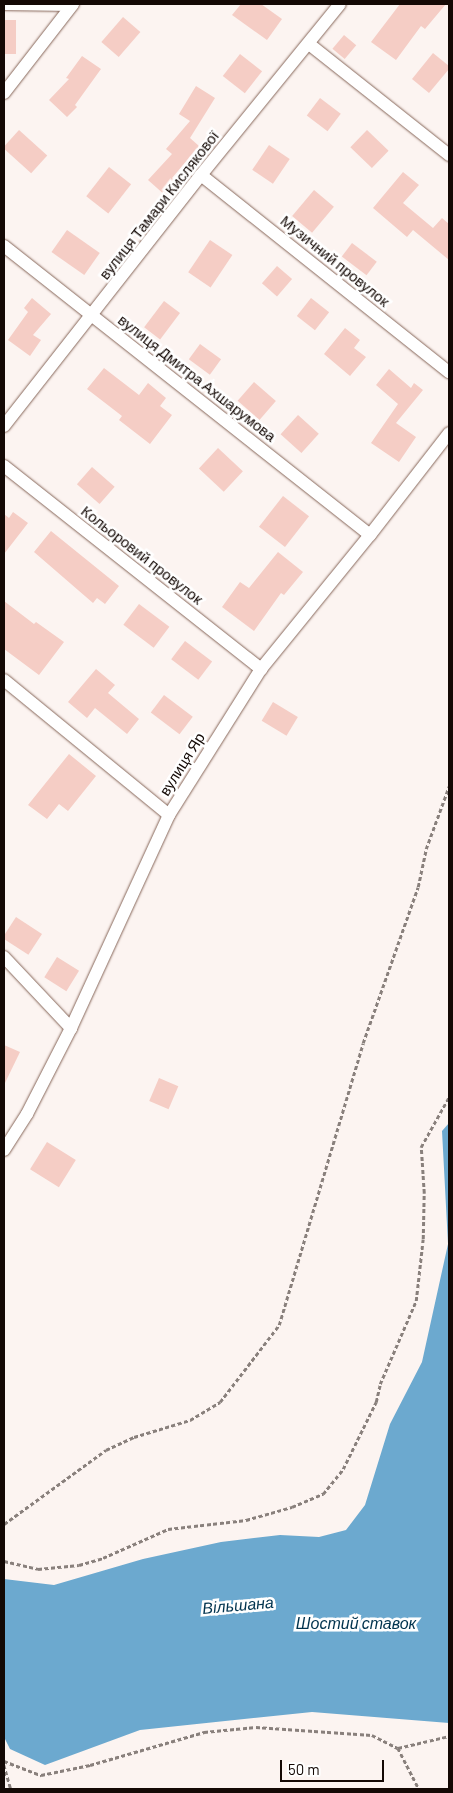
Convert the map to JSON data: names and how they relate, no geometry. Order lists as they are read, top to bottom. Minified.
{"streets":{"street":["вулиця Тамари Кислякової","Музичний провулок","вулиця Дмитра Ахшарумова","Кольоровий провулок","вулиця Яр"]},"crossings":[["вулиця Тамари Кислякової","Музичний провулок"],["вулиця Тамари Кислякової","вулиця Дмитра Ахшарумова"],["вулиця Дмитра Ахшарумова","вулиця Яр"],["Кольоровий провулок","вулиця Яр"]],"water":["Вільшана","Шостий ставок"],"scale_bar":"50 m"}
